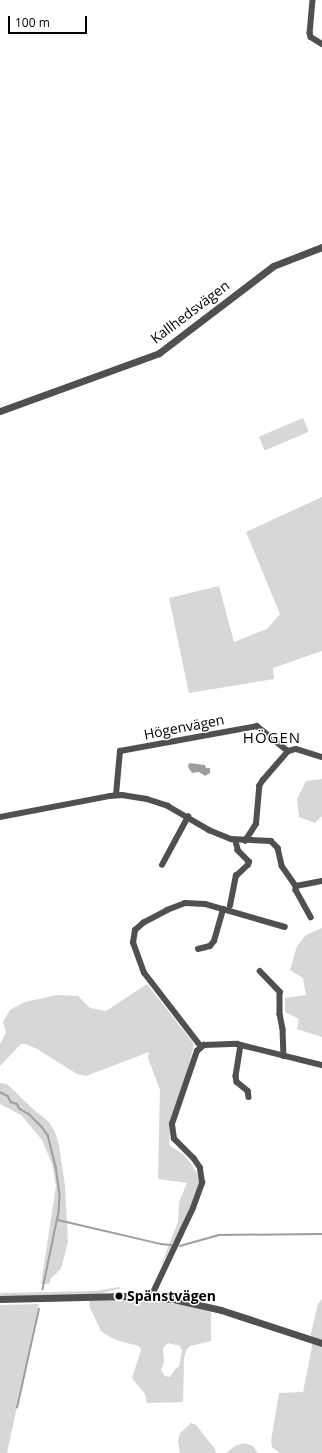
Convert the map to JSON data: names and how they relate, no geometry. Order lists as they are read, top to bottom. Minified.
{"streets":{"street":["Kallhedsvägen","Högenvägen"]},"districts":["HÖGEN"],"places":["Spänstvägen"],"scale_bar":"100 m"}
